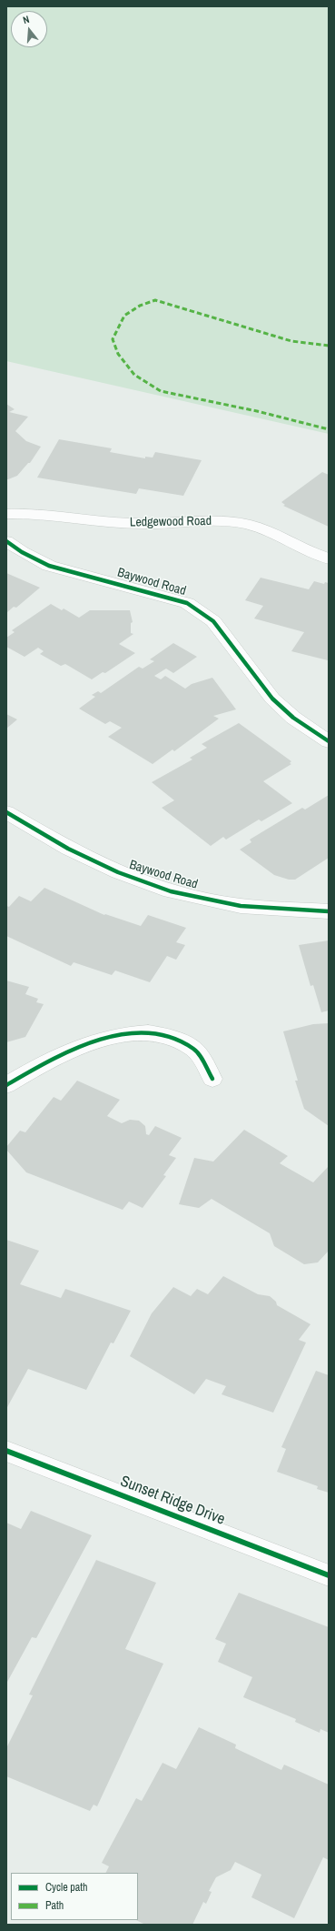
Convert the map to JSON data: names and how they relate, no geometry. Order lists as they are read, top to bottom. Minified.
{"streets":{"street":["Ledgewood Road","Baywood Road","Sunset Ridge Drive"]},"legend":["Cycle path","Path"],"north":"top"}
